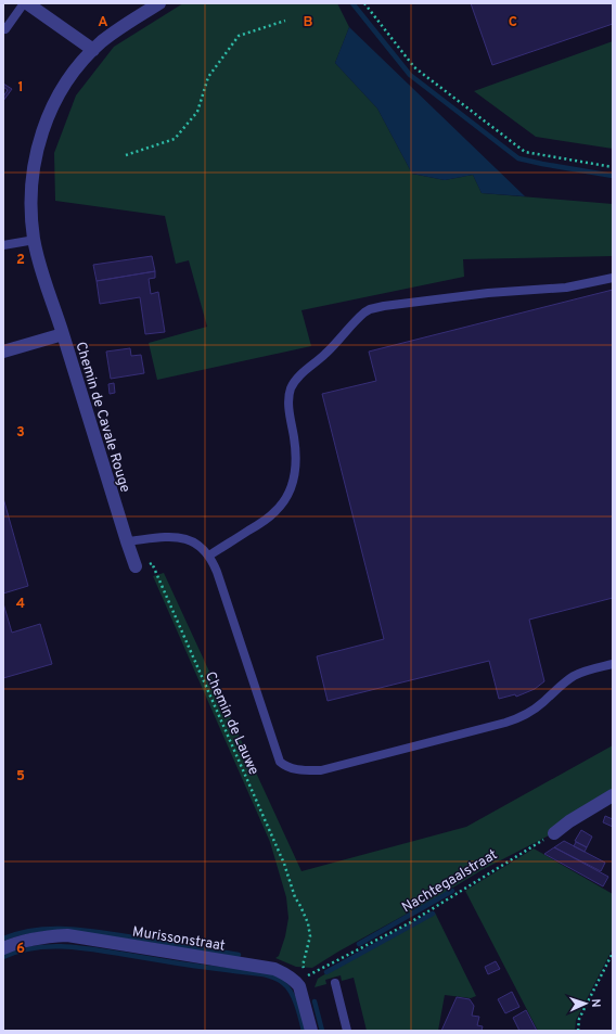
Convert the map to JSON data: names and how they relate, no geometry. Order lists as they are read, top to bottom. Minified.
{"streets":{"street":["Chemin de Cavale Rouge","Murissonstraat"],"path":["Chemin de Lauwe","Nachtegaalstraat"]},"crossings":[["Chemin de Cavale Rouge","Chemin de Lauwe"],["Chemin de Lauwe","Nachtegaalstraat"]],"north":"right","grid":{"columns":["A","B","C"],"rows":["1","2","3","4","5","6"]}}
